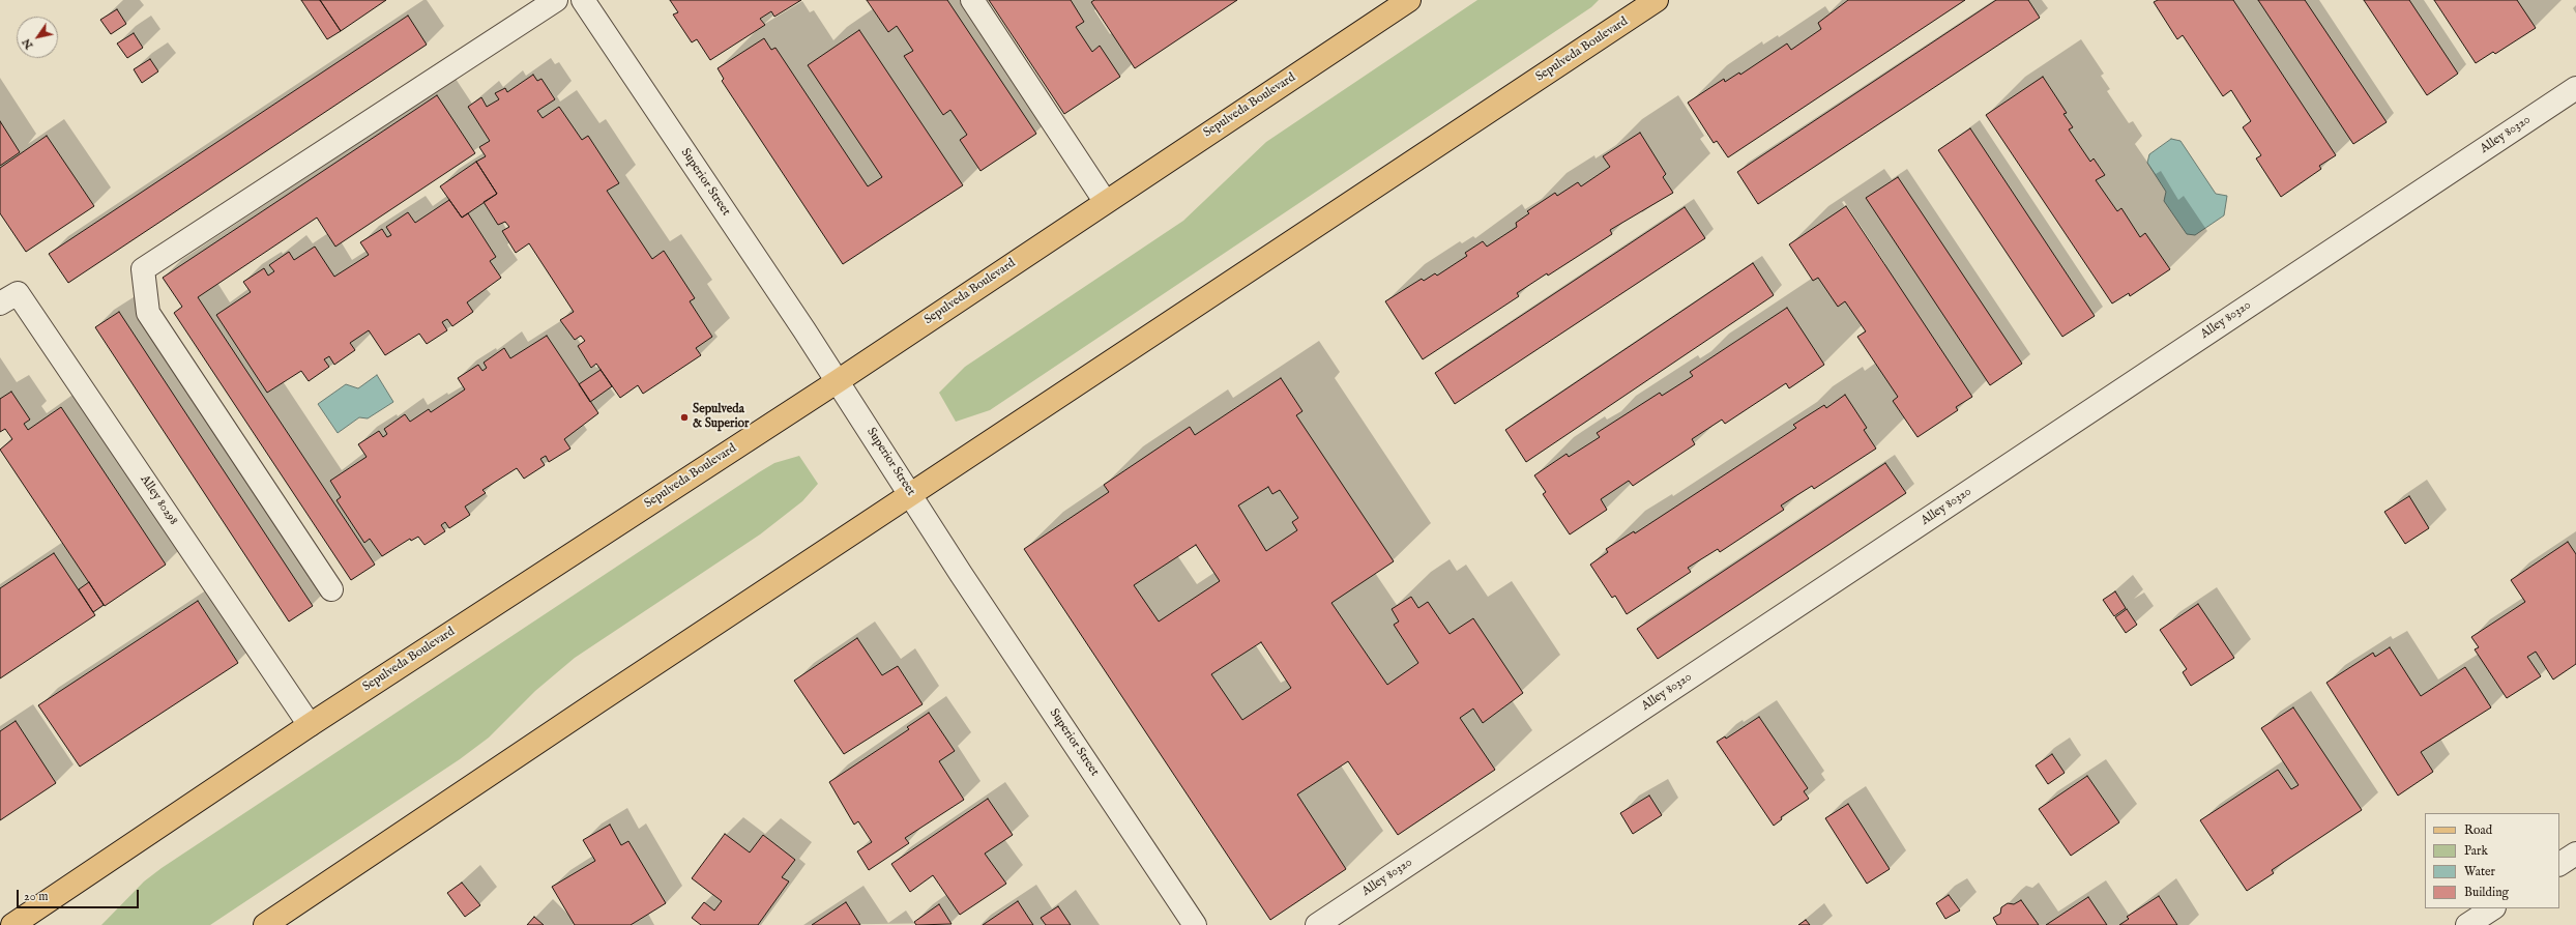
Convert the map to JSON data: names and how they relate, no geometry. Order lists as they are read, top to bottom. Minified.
{"streets":{"main road":["Sepulveda Boulevard"],"street":["Alley 80320","Superior Street","Alley 80298"]},"crossings":[["Sepulveda Boulevard","Superior Street"],["Sepulveda Boulevard","Alley 80298"]],"places":["Sepulveda & Superior"],"legend":["Road","Park","Water","Building"],"scale_bar":"20 m","north":"bottom left"}
